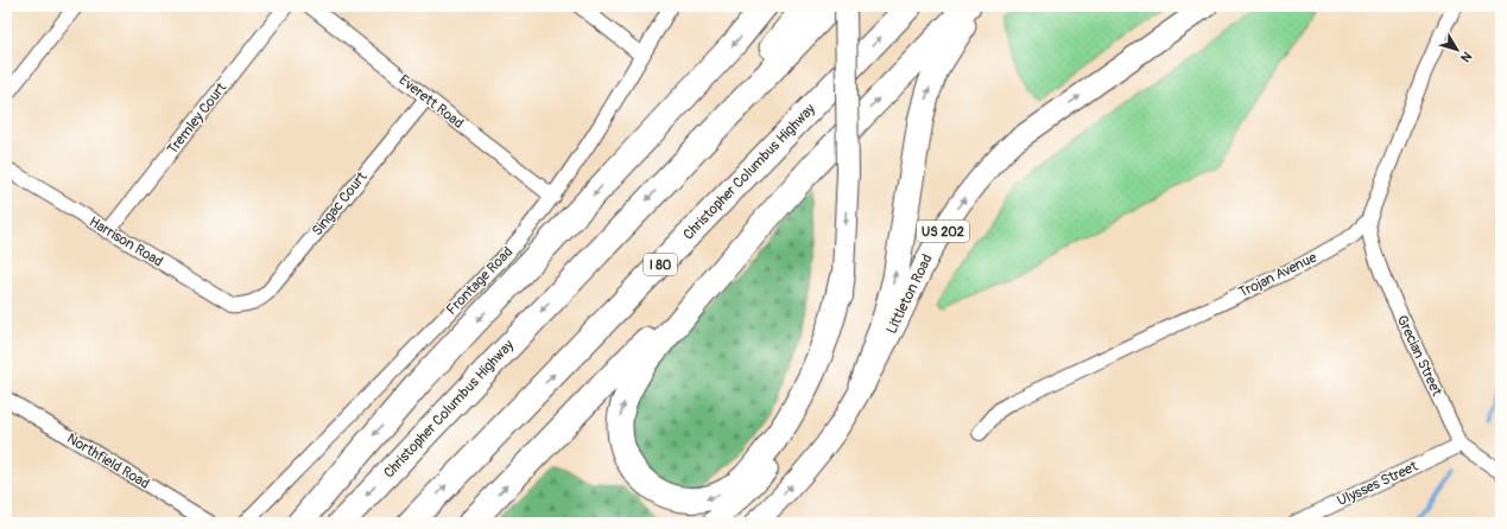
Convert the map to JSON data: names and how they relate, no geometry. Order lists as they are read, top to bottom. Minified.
{"streets":{"highway":["Christopher Columbus Highway","I 80"],"main road":["US 202","Littleton Road"],"street":["Everett Road","Tremley Court","Singac Court","Harrison Road","Trojan Avenue","Frontage Road","Grecian Street","Northfield Road","Ulysses Street"]},"crossings":[["Everett Road","Singac Court"],["Everett Road","Frontage Road"],["Tremley Court","Harrison Road"],["Singac Court","Harrison Road"],["Trojan Avenue","Grecian Street"],["Grecian Street","Ulysses Street"]],"north":"bottom right"}
